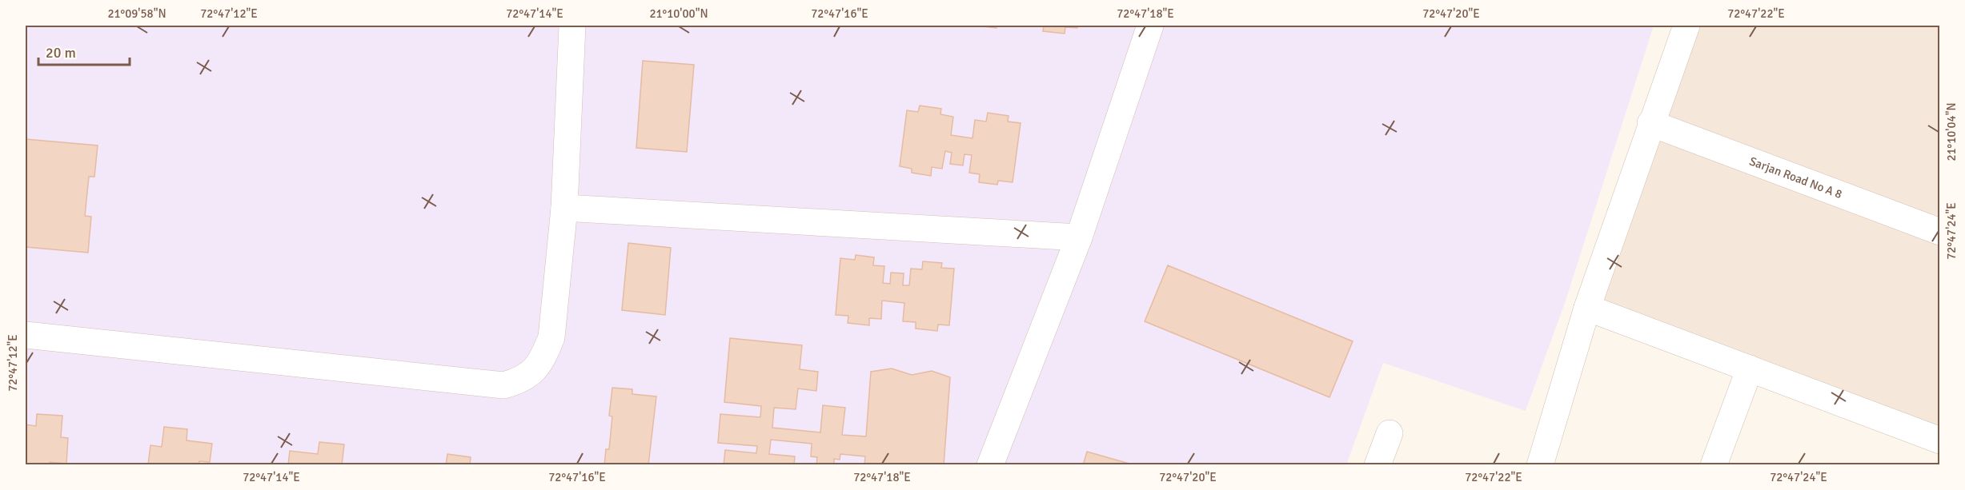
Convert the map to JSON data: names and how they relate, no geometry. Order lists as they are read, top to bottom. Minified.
{"streets":{"street":["Sarjan Road No A 8"]},"scale_bar":"20 m","coordinates":["21°09'58\"N","72°47'12\"E","72°47'14\"E","21°10'00\"N","72°47'16\"E","72°47'18\"E","72°47'20\"E","72°47'22\"E","21°10'04\"N","72°47'24\"E"]}
